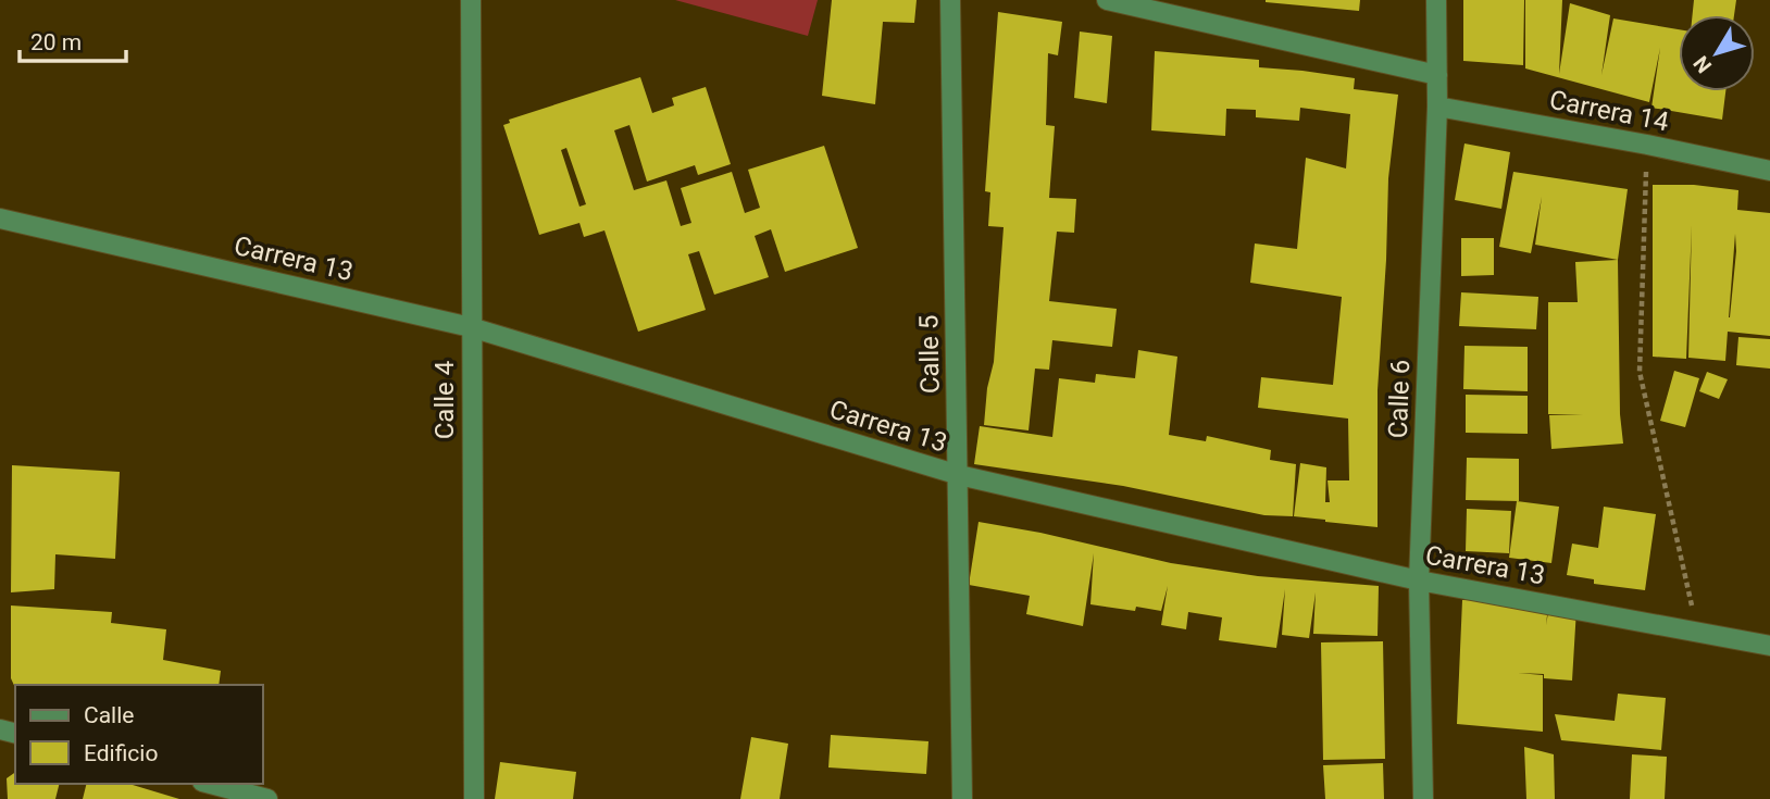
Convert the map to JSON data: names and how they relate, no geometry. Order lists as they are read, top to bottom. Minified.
{"streets":{"street":["Carrera 14","Carrera 13","Calle 5","Calle 6","Calle 4"]},"crossings":[["Carrera 14","Calle 6"],["Carrera 13","Calle 5"],["Carrera 13","Calle 6"],["Carrera 13","Calle 4"]],"legend":["Calle","Edificio"],"scale_bar":"20 m","north":"bottom left"}
